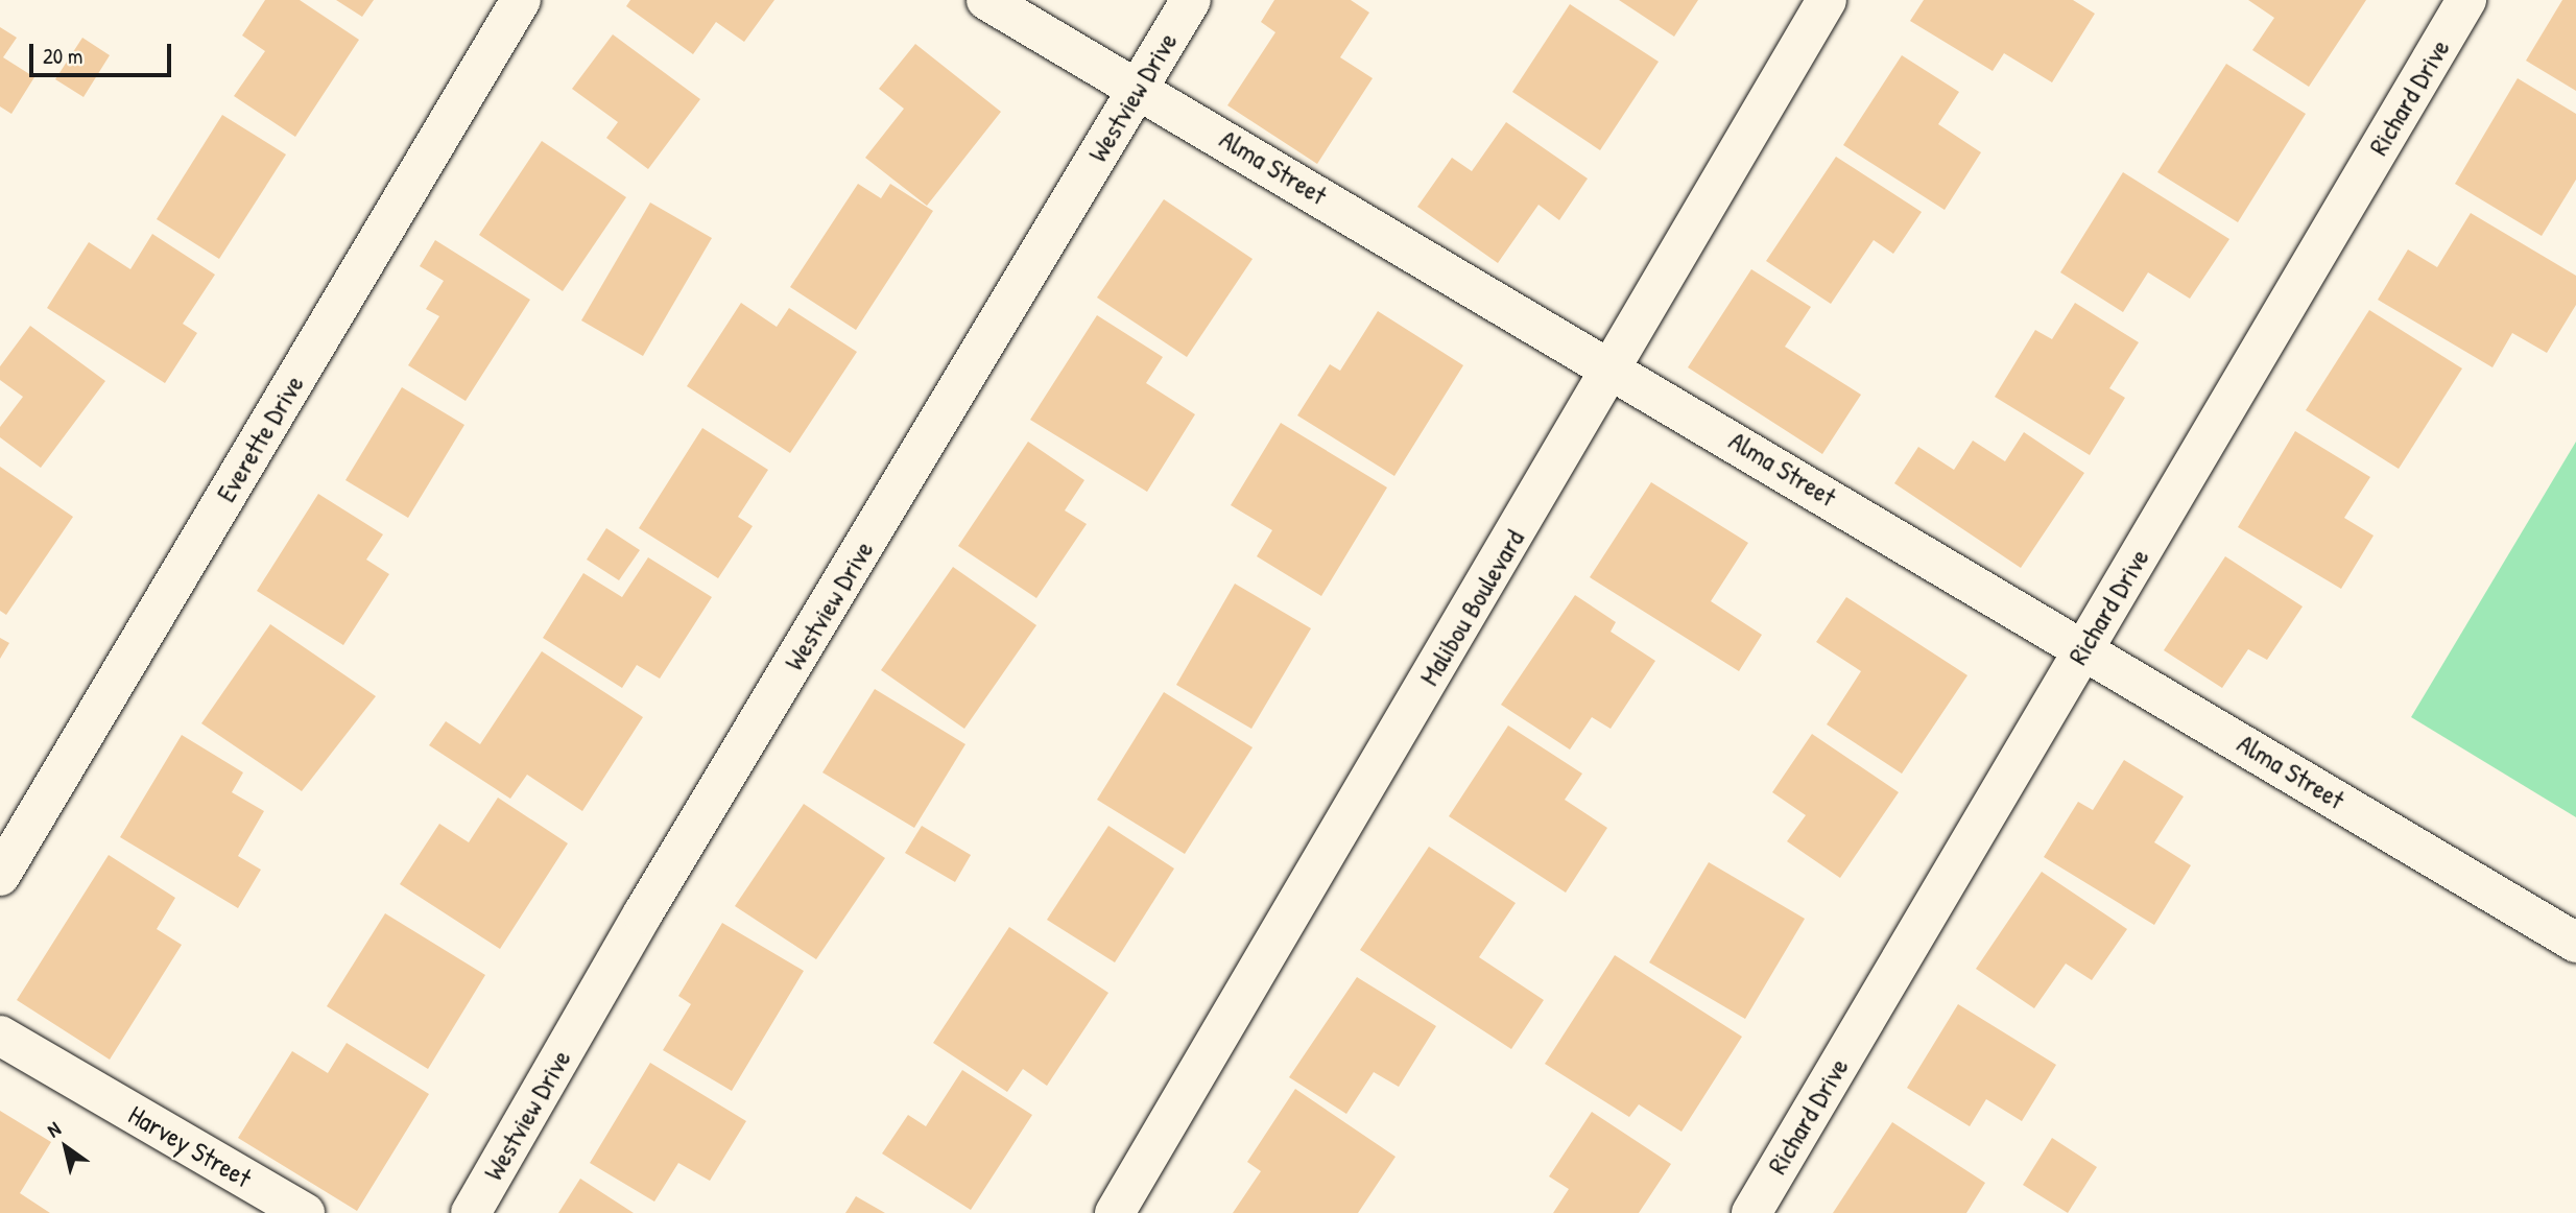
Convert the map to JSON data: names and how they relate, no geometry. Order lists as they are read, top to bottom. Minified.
{"streets":{"street":["Westview Drive","Richard Drive","Alma Street","Everette Drive","Malibou Boulevard","Harvey Street"]},"crossings":[["Westview Drive","Alma Street"],["Richard Drive","Alma Street"],["Alma Street","Malibou Boulevard"]],"scale_bar":"20 m","north":"top left"}
